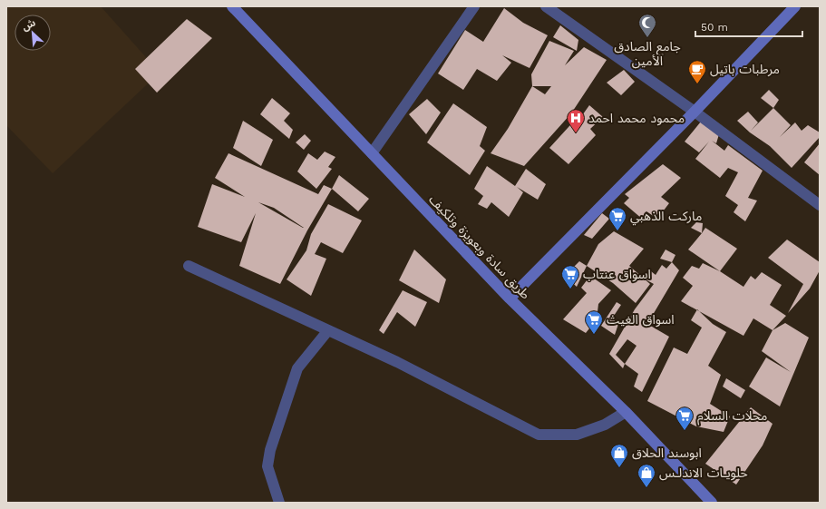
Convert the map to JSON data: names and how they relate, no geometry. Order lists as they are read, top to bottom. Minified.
{"streets":{"main road":["طريق سادة وبعويزة وتلكيف"]},"places":{"mosque":["جامع الصادق الأمين"],"cafe":["مرطبات باتيل"],"hospital":["محمود محمد احمد"],"supermarket":["ماركت الذهبي","اسواق عنتاب","اسواق الغيث","محلات السلام"],"shop":["ابوسند الحلاق","حلويـات الاندلـس"]},"scale_bar":"50 m","north":"top left"}
